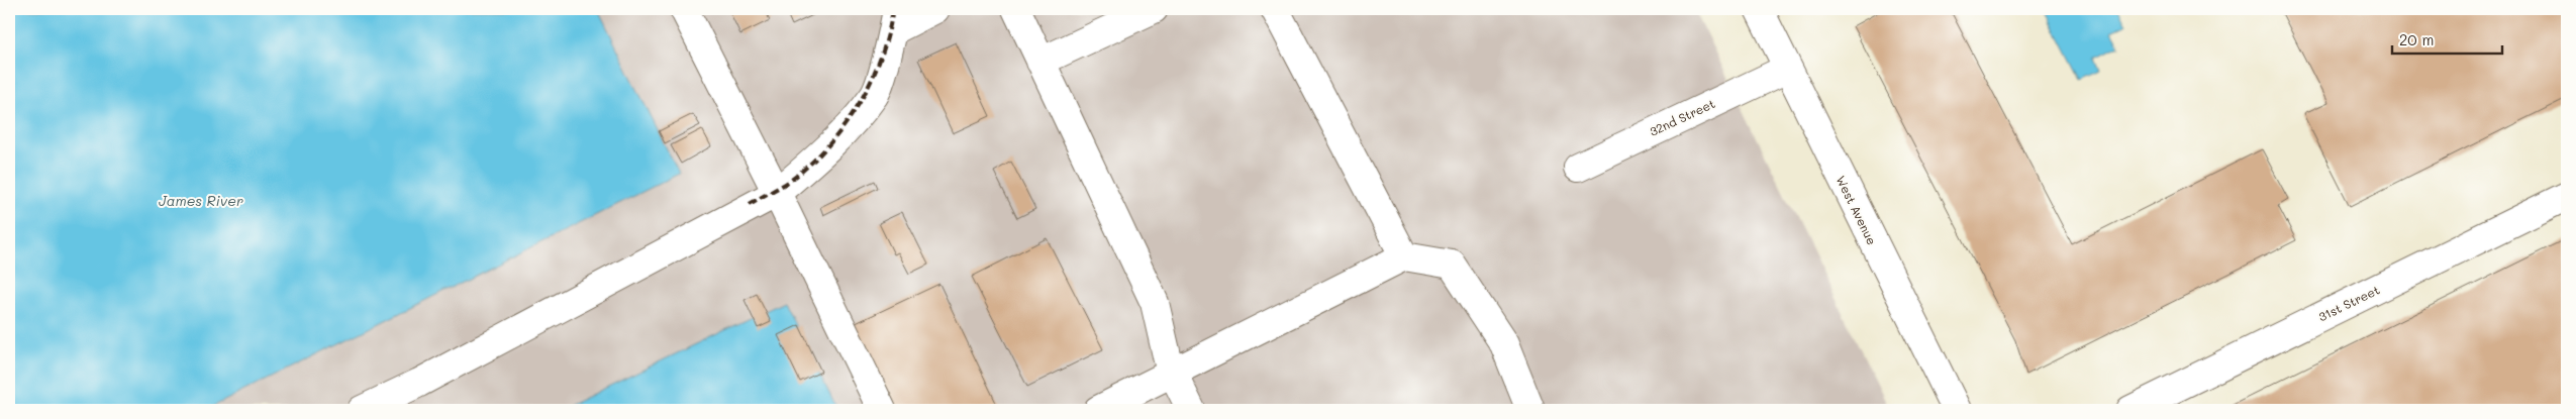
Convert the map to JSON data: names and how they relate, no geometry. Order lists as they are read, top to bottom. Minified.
{"streets":{"street":["32nd Street","West Avenue","31st Street"]},"crossings":[["32nd Street","West Avenue"]],"water":["James River"],"scale_bar":"20 m"}
